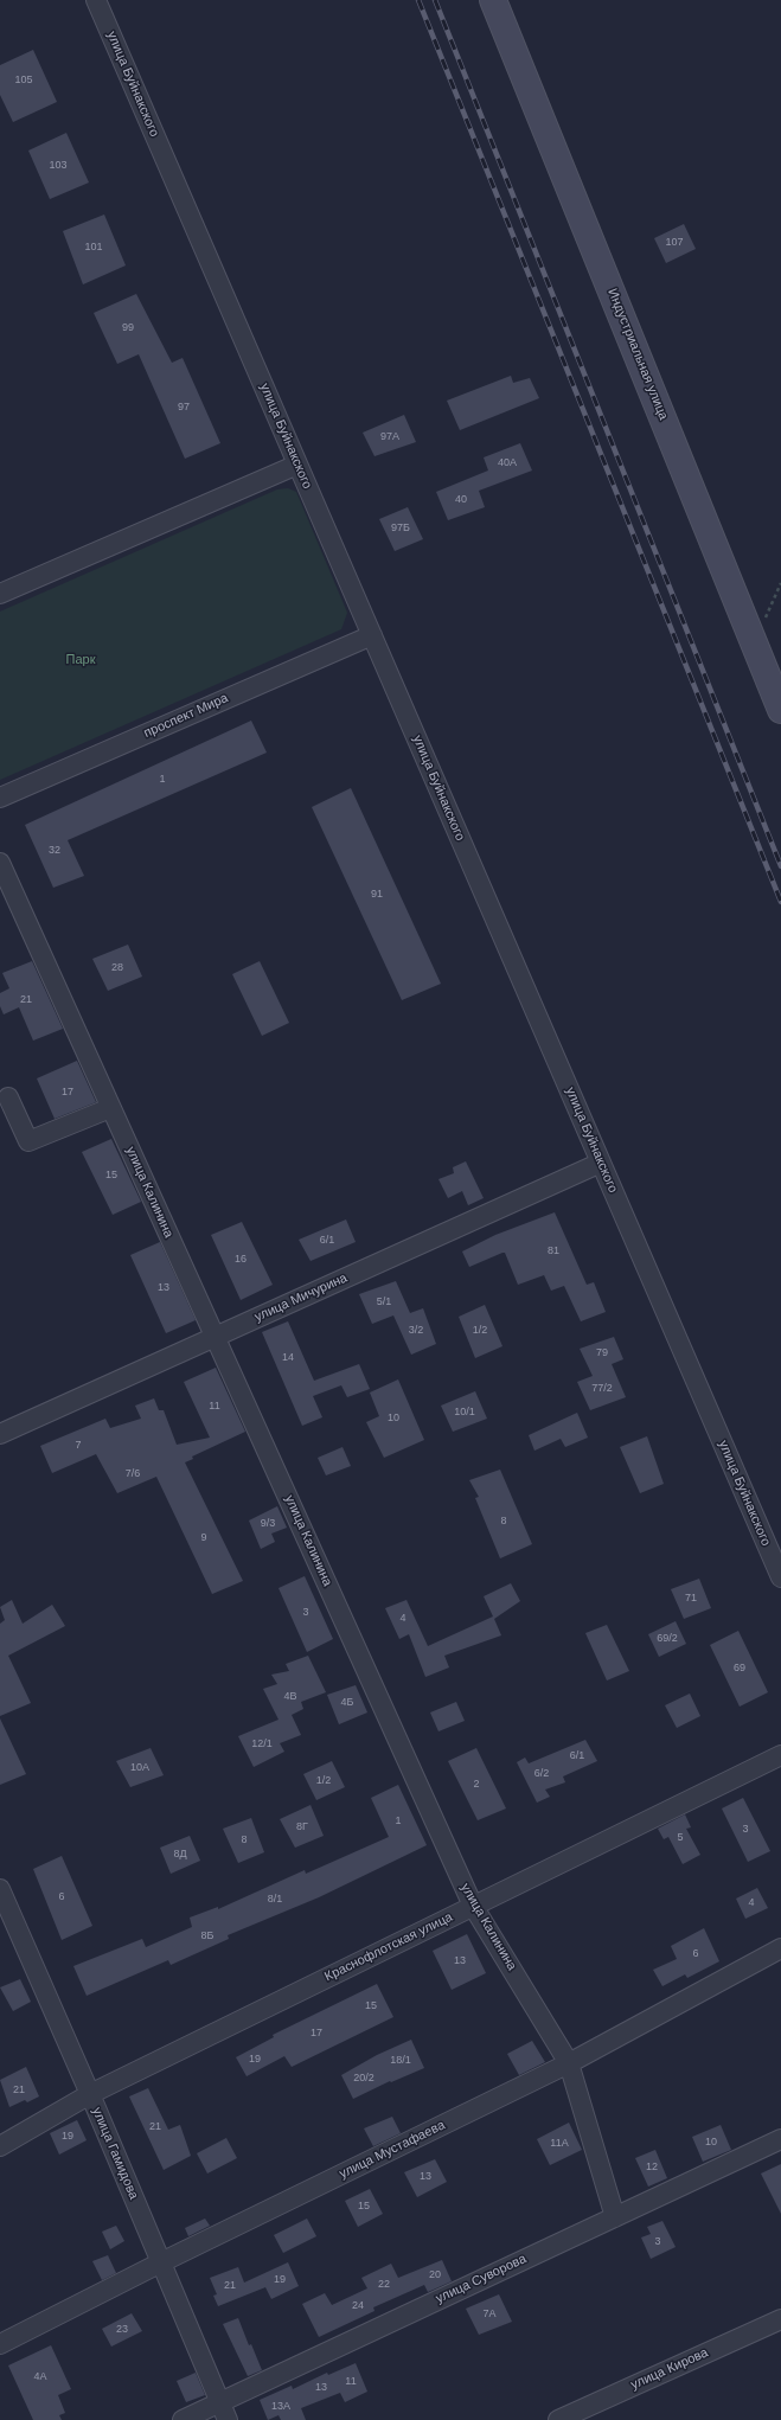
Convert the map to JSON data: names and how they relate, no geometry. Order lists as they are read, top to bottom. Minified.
{"streets":{"street":["улица Буйнакского","Индустриальная улица","проспект Мира","улица Калинина","улица Мичурина","Краснофлотская улица","улица Мустафаева","улица Гамидова","улица Суворова","улица Кирова"]},"crossings":[["улица Буйнакского","проспект Мира"],["улица Буйнакского","улица Мичурина"],["улица Калинина","улица Мичурина"],["улица Калинина","Краснофлотская улица"],["улица Калинина","улица Мустафаева"],["улица Калинина","улица Суворова"],["Краснофлотская улица","улица Гамидова"],["улица Мустафаева","улица Гамидова"],["улица Гамидова","улица Суворова"]],"parks":["Парк"],"house_numbers":["105","103","107","101","99","97","97А","40А","40","97Б","1","32","91","28","21","17","15","6/1","81","16","13","5/1","3/2","1/2","79","14","77/2","11","10/1","10","7","7/6","8","9/3","9","71","3","4","69/2","69","4В","4Б","12/1","6/1","10А","6/2","1/2","2","1","8Г","3","5","8","8Д","6","8/1","4","8Б","6","13","15","17","19","18/1","20/2","21","21","19","10","11А","12","13","15","3","20","19","22","21","24","7А","23","4А","11","13","13А"]}
